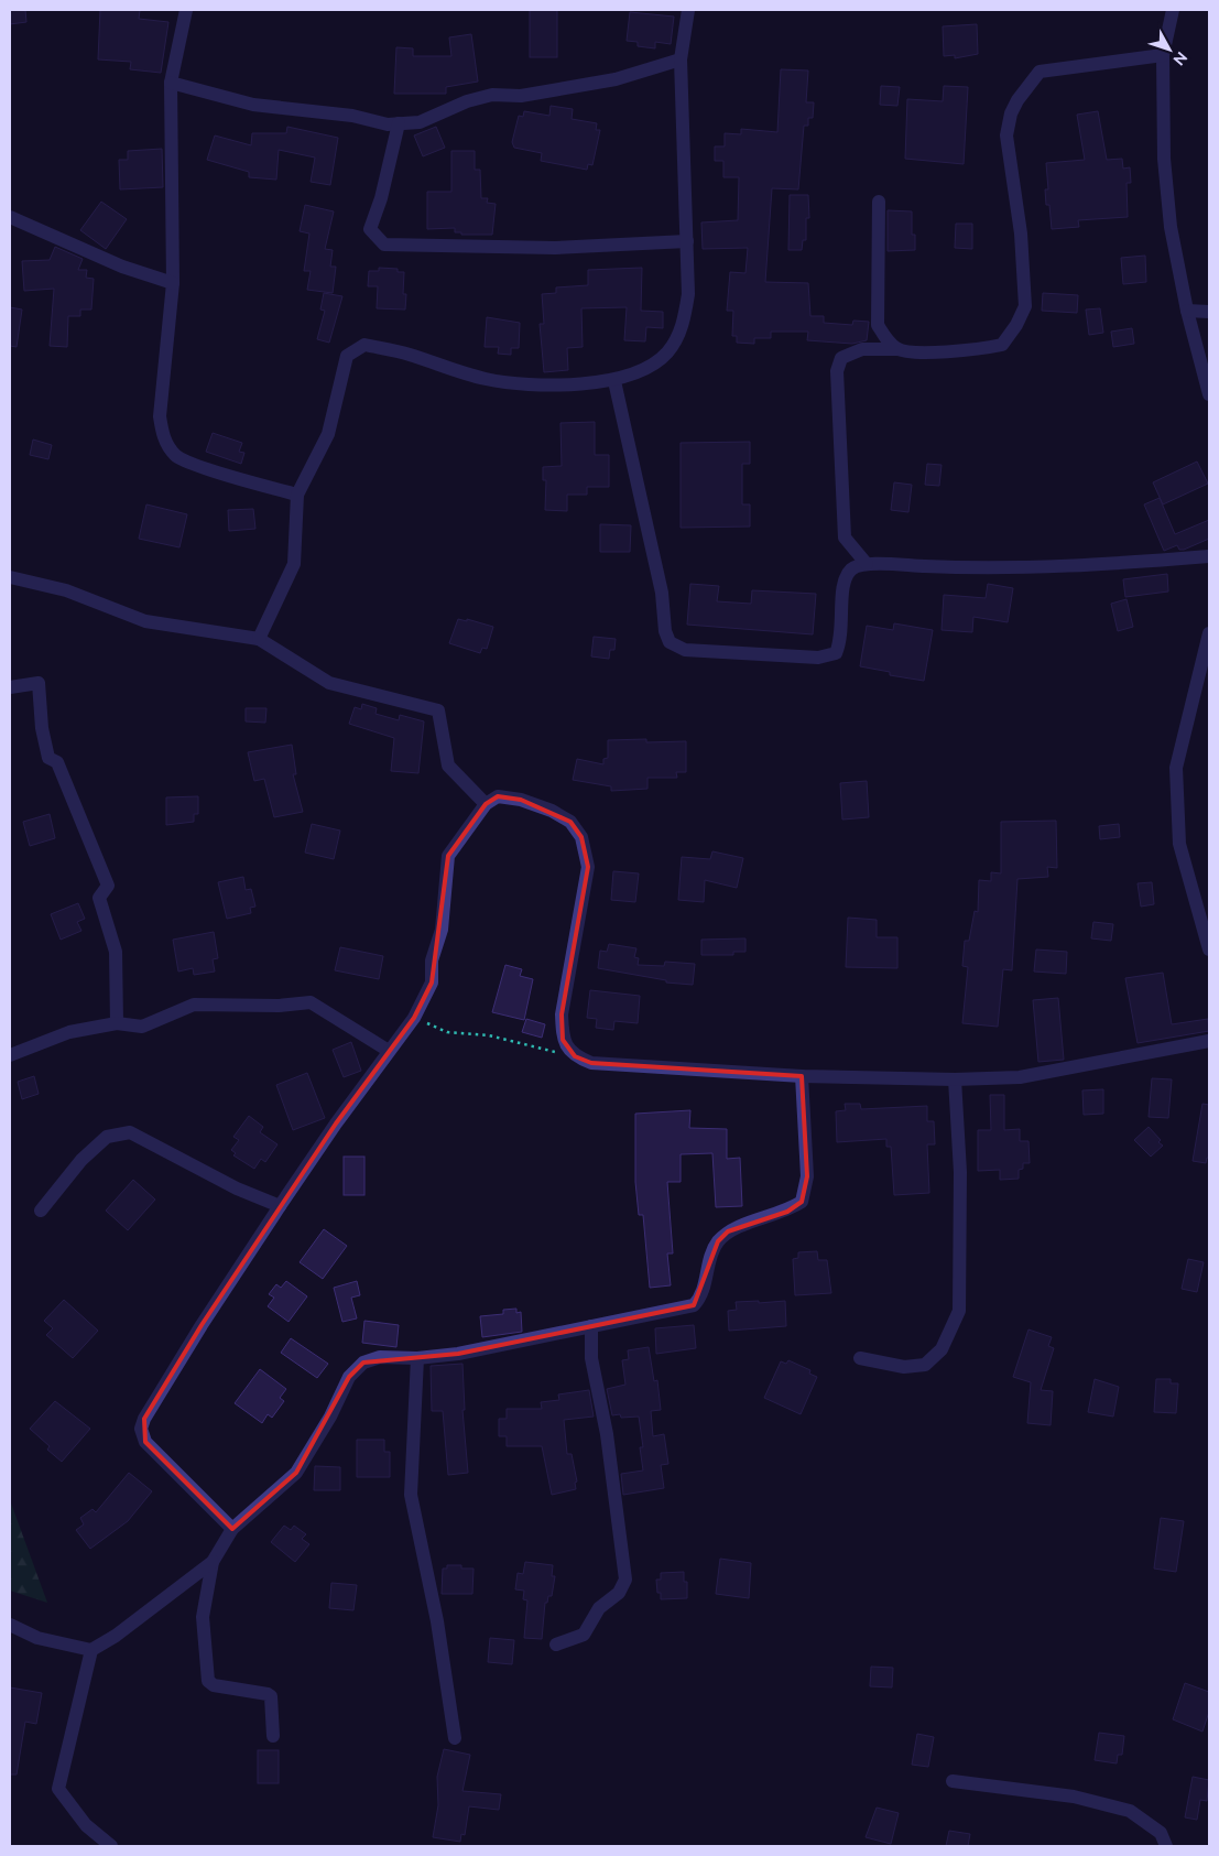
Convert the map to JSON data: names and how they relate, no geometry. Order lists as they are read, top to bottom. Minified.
{"north":"bottom right"}
